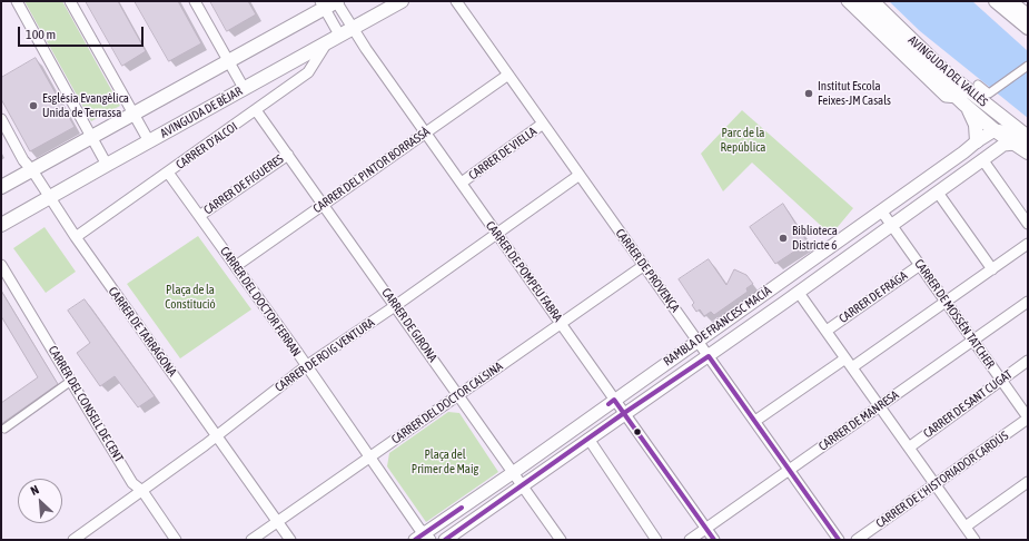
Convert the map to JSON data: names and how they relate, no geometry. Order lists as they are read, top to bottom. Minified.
{"streets":{"main road":["AVINGUDA DEL VALLÈS","AVINGUDA DE BÉJAR"],"street":["CARRER D'ALCOI","CARRER DE VIELLA","CARRER DEL PINTOR BORRASSÀ","CARRER DE FIGUERES","CARRER DE PROVENÇA","CARRER DE POMPEU FABRA","CARRER DE FRAGA","CARRER DEL DOCTOR FERRAN","CARRER DE MOSSÈN TATCHER","CARRER DE GIRONA","RAMBLA DE FRANCESC MACIÀ","CARRER DE TARRAGONA","CARRER DE ROIG VENTURA","CARRER DEL DOCTOR CALSINA","CARRER DEL CONSELL DE CENT","CARRER DE SANT CUGAT","CARRER DE MANRESA","CARRER DE L'HISTORIADOR CARDÚS"]},"crossings":[["AVINGUDA DEL VALLÈS","RAMBLA DE FRANCESC MACIÀ"],["AVINGUDA DE BÉJAR","CARRER D'ALCOI"],["AVINGUDA DE BÉJAR","CARRER DE POMPEU FABRA"],["AVINGUDA DE BÉJAR","CARRER DE TARRAGONA"],["CARRER D'ALCOI","CARRER DEL DOCTOR FERRAN"],["CARRER D'ALCOI","CARRER DE GIRONA"],["CARRER D'ALCOI","CARRER DE TARRAGONA"],["CARRER DE VIELLA","CARRER DE PROVENÇA"],["CARRER DE VIELLA","CARRER DE POMPEU FABRA"],["CARRER DEL PINTOR BORRASSÀ","CARRER DE PROVENÇA"],["CARRER DEL PINTOR BORRASSÀ","CARRER DE POMPEU FABRA"],["CARRER DEL PINTOR BORRASSÀ","CARRER DEL DOCTOR FERRAN"],["CARRER DEL PINTOR BORRASSÀ","CARRER DE GIRONA"],["CARRER DE FIGUERES","CARRER DEL DOCTOR FERRAN"],["CARRER DE FIGUERES","CARRER DE GIRONA"],["CARRER DE PROVENÇA","RAMBLA DE FRANCESC MACIÀ"],["CARRER DE PROVENÇA","CARRER DE ROIG VENTURA"],["CARRER DE PROVENÇA","CARRER DEL DOCTOR CALSINA"],["CARRER DE PROVENÇA","CARRER DE MANRESA"],["CARRER DE POMPEU FABRA","RAMBLA DE FRANCESC MACIÀ"],["CARRER DE POMPEU FABRA","CARRER DE ROIG VENTURA"],["CARRER DE POMPEU FABRA","CARRER DEL DOCTOR CALSINA"],["CARRER DE POMPEU FABRA","CARRER DE MANRESA"],["CARRER DE FRAGA","CARRER DE MOSSÈN TATCHER"],["CARRER DEL DOCTOR FERRAN","RAMBLA DE FRANCESC MACIÀ"],["CARRER DEL DOCTOR FERRAN","CARRER DE ROIG VENTURA"],["CARRER DEL DOCTOR FERRAN","CARRER DEL DOCTOR CALSINA"],["CARRER DE MOSSÈN TATCHER","RAMBLA DE FRANCESC MACIÀ"],["CARRER DE MOSSÈN TATCHER","CARRER DE SANT CUGAT"],["CARRER DE MOSSÈN TATCHER","CARRER DE MANRESA"],["CARRER DE MOSSÈN TATCHER","CARRER DE L'HISTORIADOR CARDÚS"],["CARRER DE GIRONA","RAMBLA DE FRANCESC MACIÀ"],["CARRER DE GIRONA","CARRER DE ROIG VENTURA"],["CARRER DE GIRONA","CARRER DEL DOCTOR CALSINA"],["CARRER DE TARRAGONA","CARRER DE ROIG VENTURA"],["CARRER DE TARRAGONA","CARRER DEL DOCTOR CALSINA"],["CARRER DE ROIG VENTURA","CARRER DEL CONSELL DE CENT"]],"parks":["Parc de la República","Plaça de la Constitució","Plaça del Primer de Maig"],"places":["Institut Escola Feixes-JM Casals","Església Evangèlica Unida de Terrassa","Biblioteca Districte 6"],"scale_bar":"100 m","north":"top left"}
